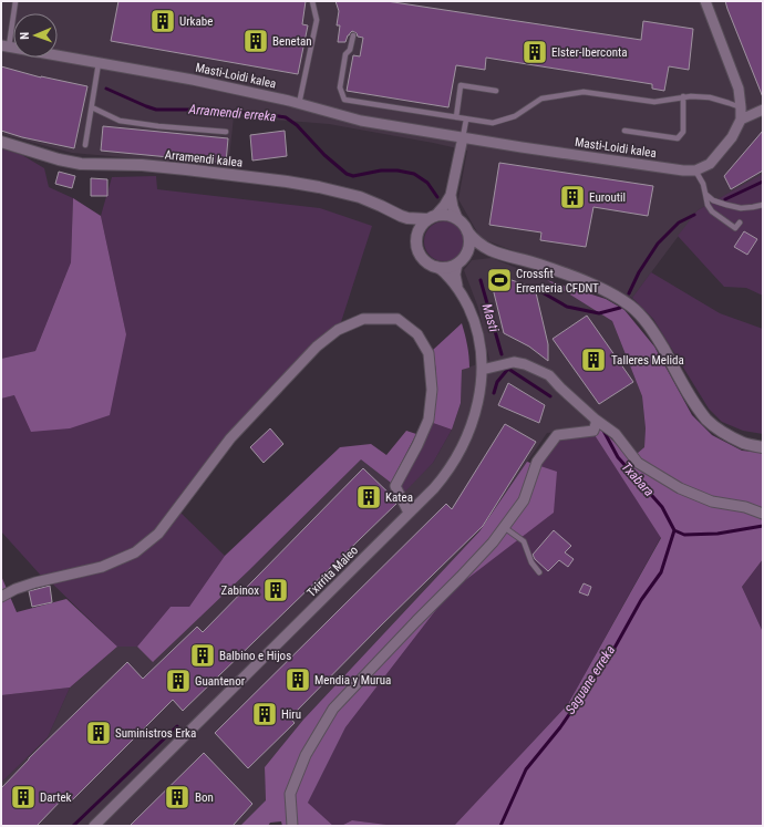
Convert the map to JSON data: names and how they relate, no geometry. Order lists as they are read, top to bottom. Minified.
{"streets":{"street":["Masti-Loidi kalea","Arramendi kalea","Txirrita Maleo"]},"water":["Arramendi erreka","Masti","Txabara","Saguane erreka"],"places":{"building":["Urkabe","Benetan","Elster-Iberconta","Euroutil","Talleres Melida","Katea","Zabinox","Balbino e Hijos","Mendia y Murua","Guantenor","Hiru","Suministros Erka","Dartek","Bon"],"sports":["Crossfit Errenteria CFDNT"]},"north":"left"}
